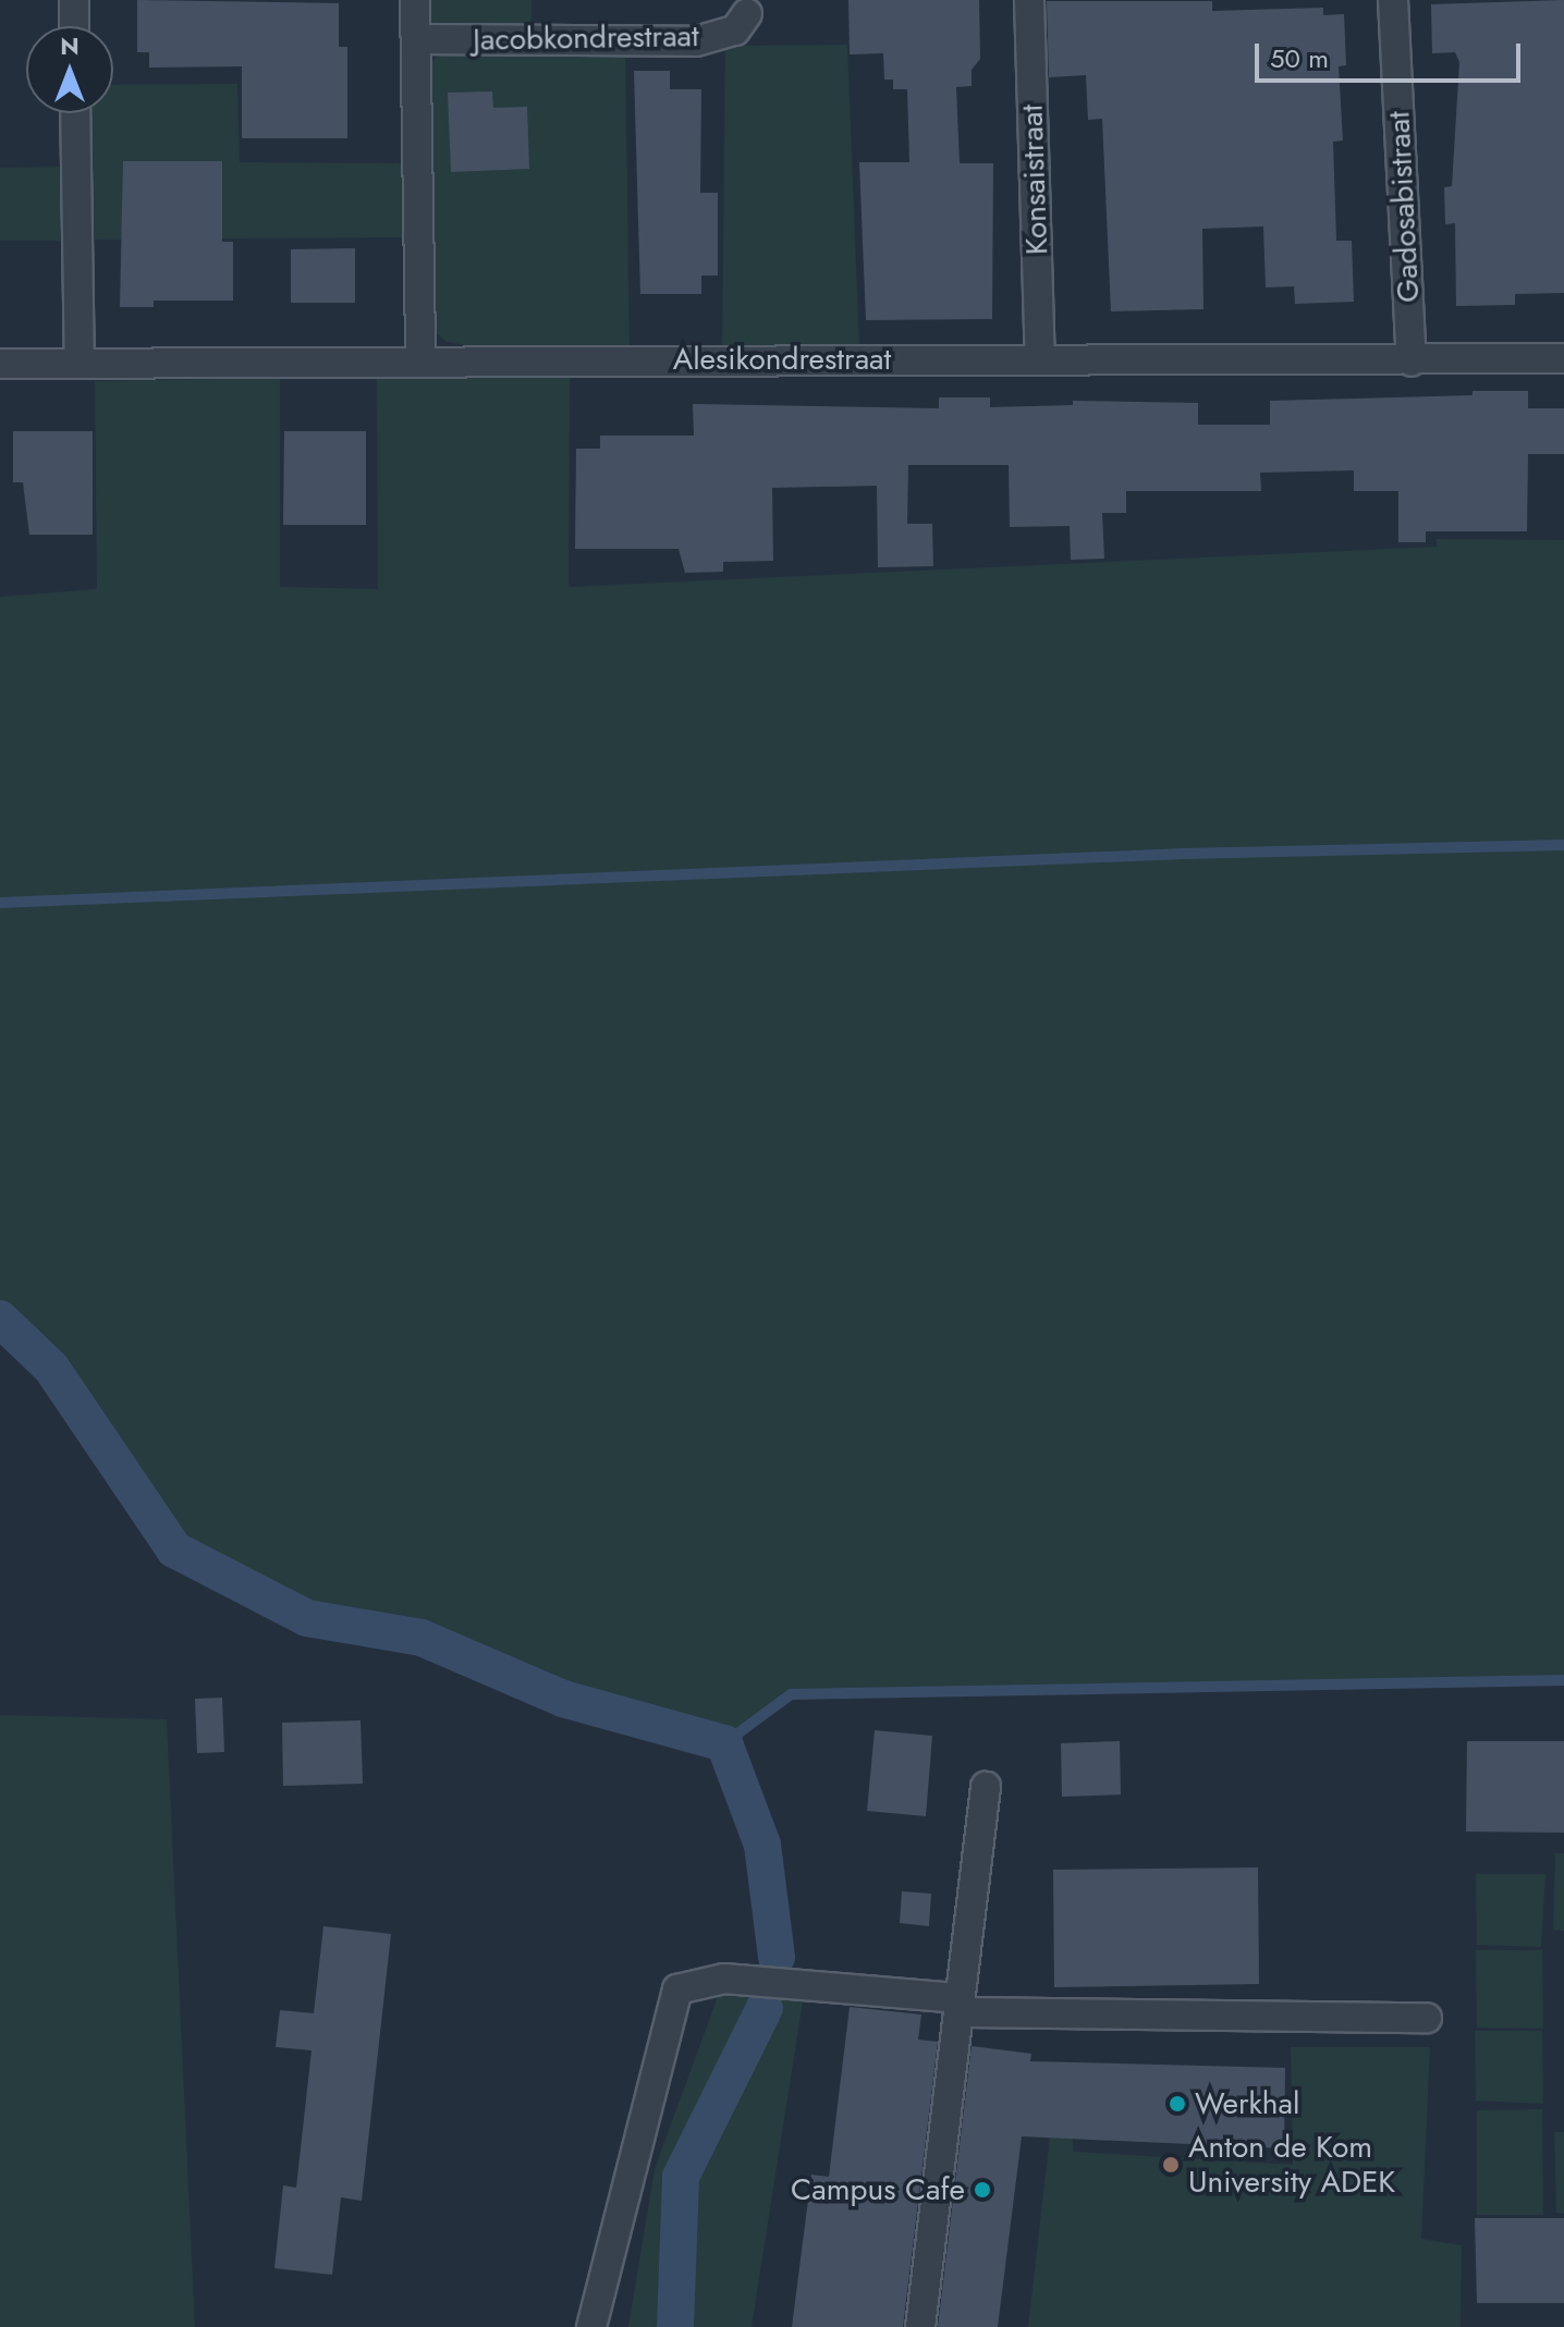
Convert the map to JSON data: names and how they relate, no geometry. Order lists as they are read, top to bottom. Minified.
{"streets":{"street":["Jacobkondrestraat","Konsaistraat","Gadosabistraat","Alesikondrestraat"]},"crossings":[["Konsaistraat","Alesikondrestraat"],["Gadosabistraat","Alesikondrestraat"]],"places":["Werkhal","Anton de Kom University ADEK","Campus Cafe"],"scale_bar":"50 m","north":"top"}
